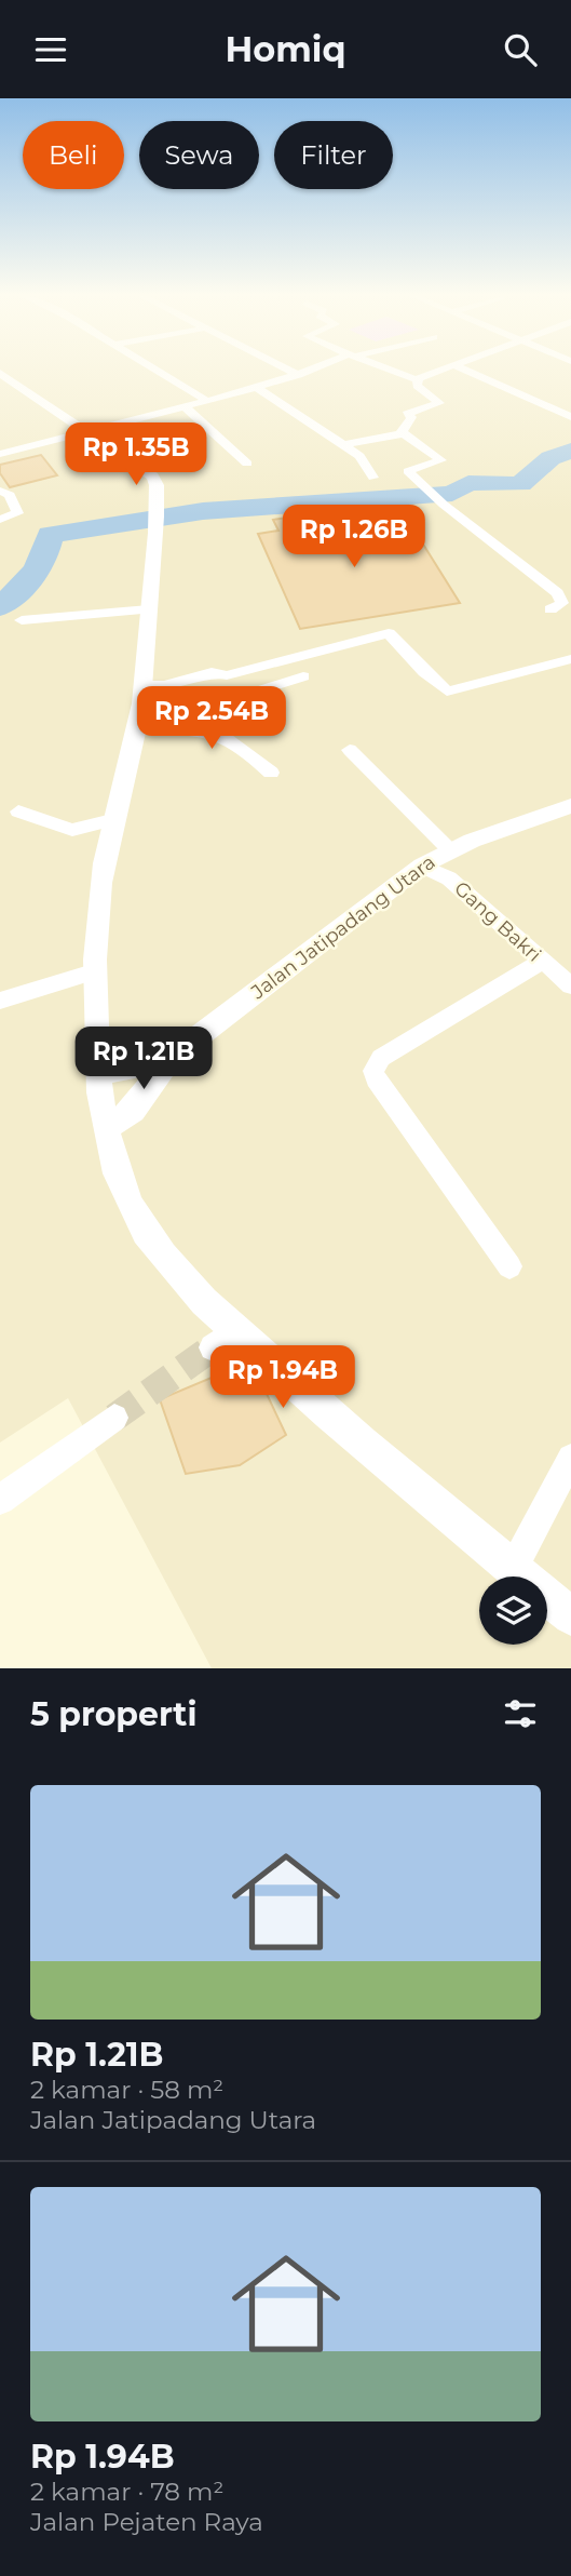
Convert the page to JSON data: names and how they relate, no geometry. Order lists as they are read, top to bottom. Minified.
{"streets":{"street":["Gang Bakri","Jalan Jatipadang Utara"]},"crossings":[["Gang Bakri","Jalan Jatipadang Utara"]],"page":{"header":"Homiq","chip":["Beli","Sewa","Filter"],"price":["Rp 1.35B","Rp 1.26B","Rp 2.54B","Rp 1.21B","Rp 1.94B"],"heading":"5 properti","list":[{"name":"Rp 1.21B","note":"2 kamar · 58 m² · Jalan Jatipadang Utara"},{"name":"Rp 1.94B","note":"2 kamar · 78 m² · Jalan Pejaten Raya"}]}}
